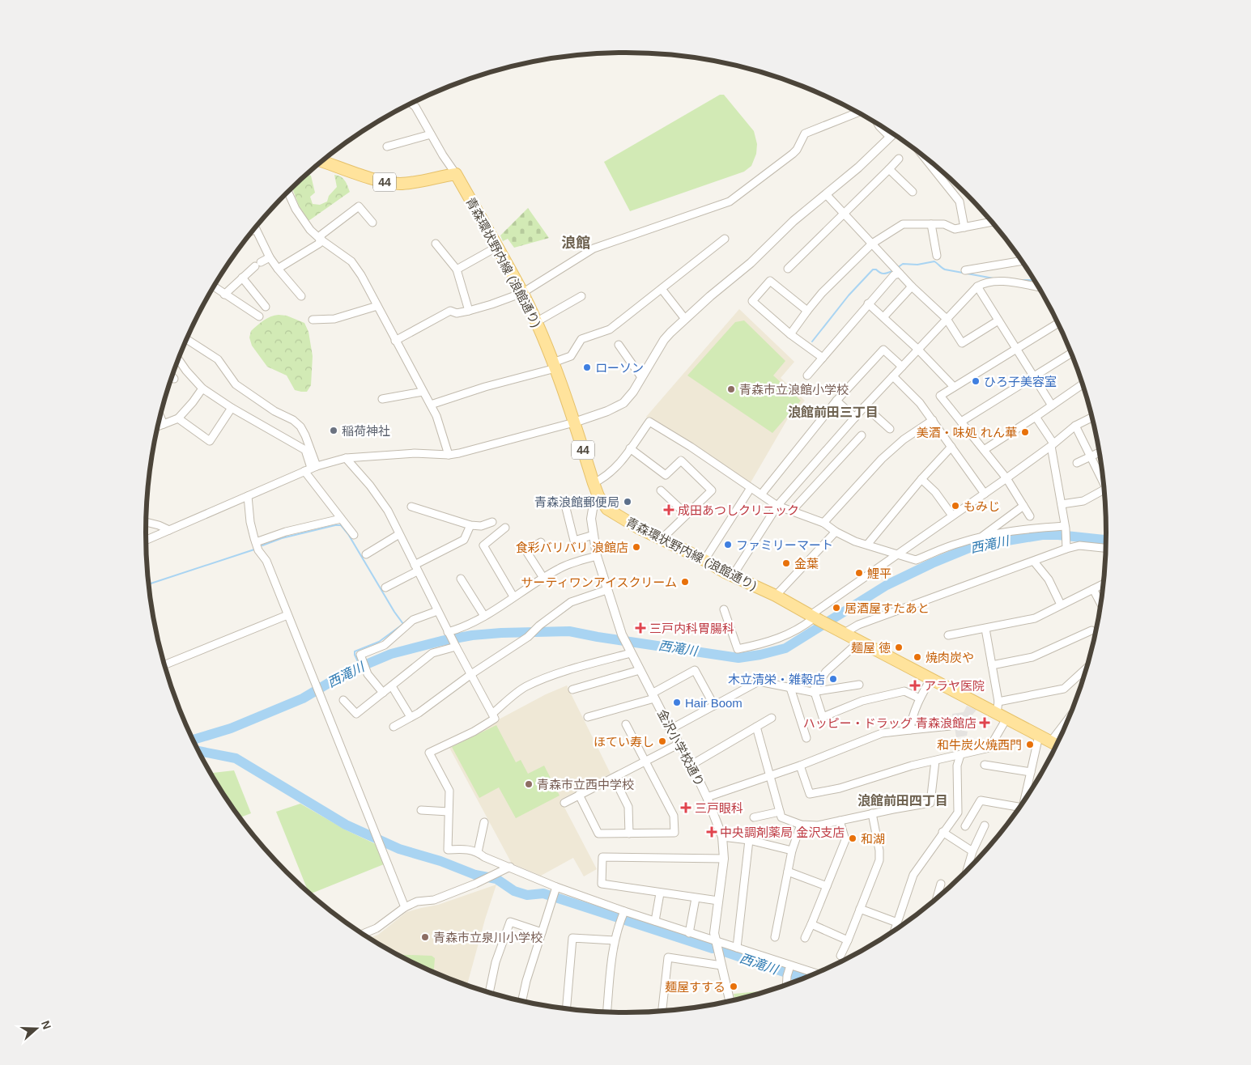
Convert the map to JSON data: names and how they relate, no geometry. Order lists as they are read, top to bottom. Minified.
{"streets":{"main road":["44","青森環状野内線 (浪館通り)"],"street":["金沢小学校通り"]},"crossings":[["44","青森環状野内線 (浪館通り)"],["青森環状野内線 (浪館通り)","金沢小学校通り"]],"districts":["浪館","浪館前田三丁目","浪館前田四丁目"],"water":["西滝川"],"places":{"other":["ローソン","ひろ子美容室","青森市立浪館小学校","稲荷神社","美酒・味処 れん華","青森浪館郵便局","もみじ","ファミリーマート","食彩バリバリ 浪館店","金葉","鯉平","サーティワンアイスクリーム","居酒屋すたあと","麺屋 徳","焼肉炭や","木立清栄・雑穀店","Hair Boom","ほてい寿し","和牛炭火焼西門","青森市立西中学校","和湖","青森市立泉川小学校","麺屋すする"],"health":["成田あつしクリニック","三戸内科胃腸科","アラヤ医院","ハッピー・ドラッグ 青森浪館店","三戸眼科","中央調剤薬局 金沢支店"]},"north":"right"}
